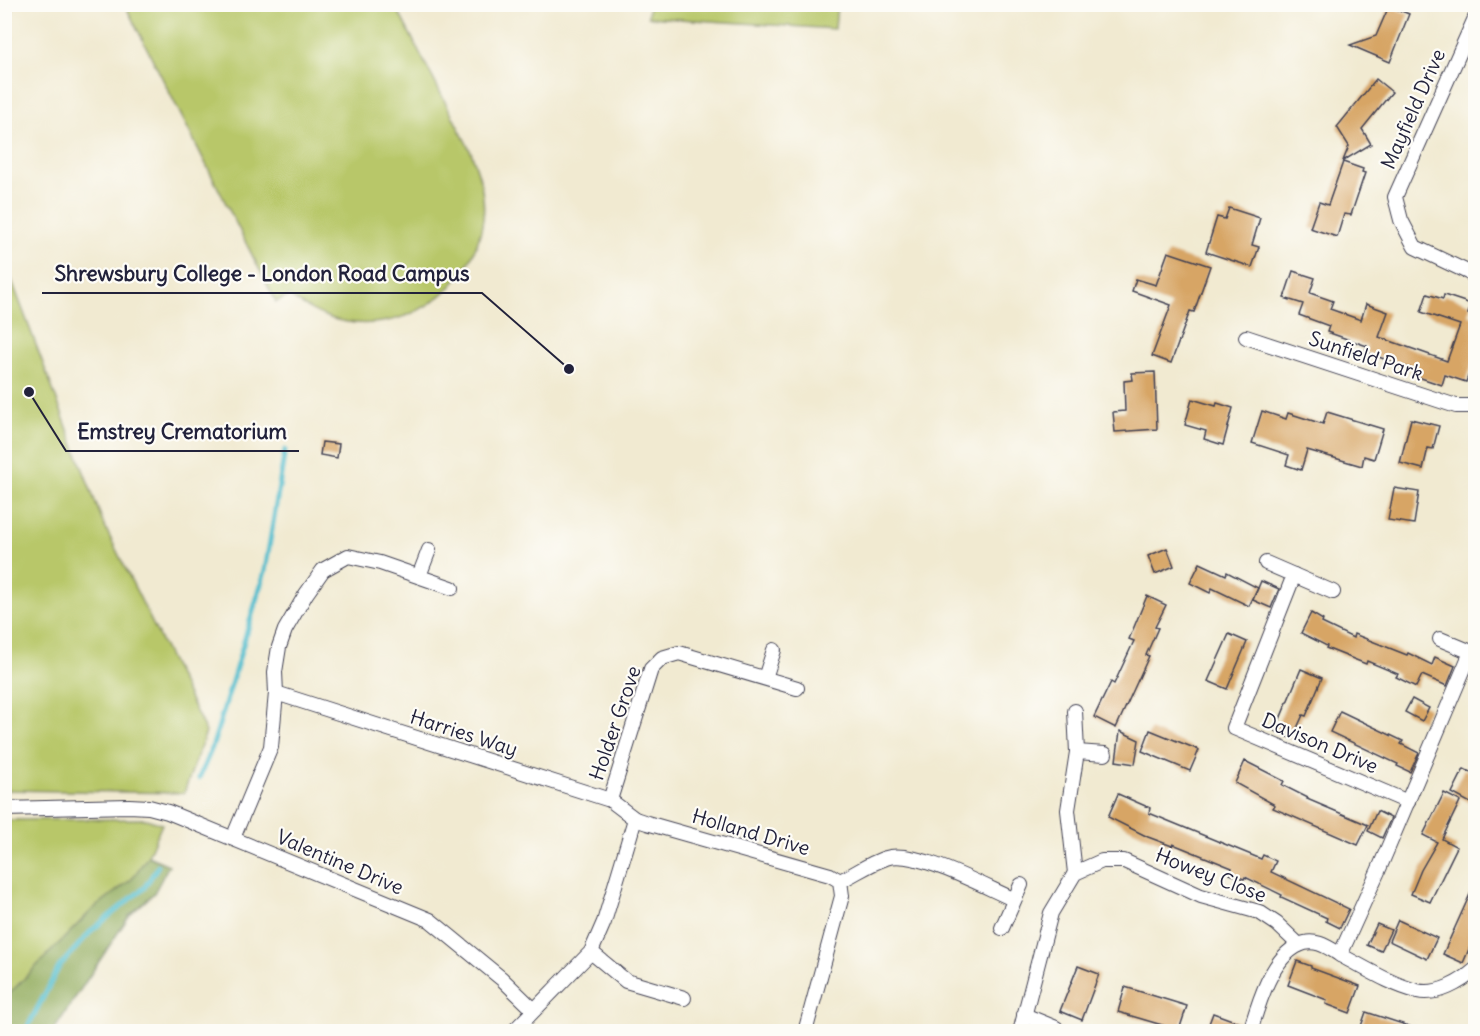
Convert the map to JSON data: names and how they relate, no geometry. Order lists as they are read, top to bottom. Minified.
{"streets":{"street":["Mayfield Drive","Sunfield Park","Holder Grove","Harries Way","Davison Drive","Holland Drive","Valentine Drive","Howey Close"]},"crossings":[["Holder Grove","Harries Way"],["Harries Way","Holland Drive"]],"places":["Shrewsbury College - London Road Campus","Emstrey Crematorium"]}
